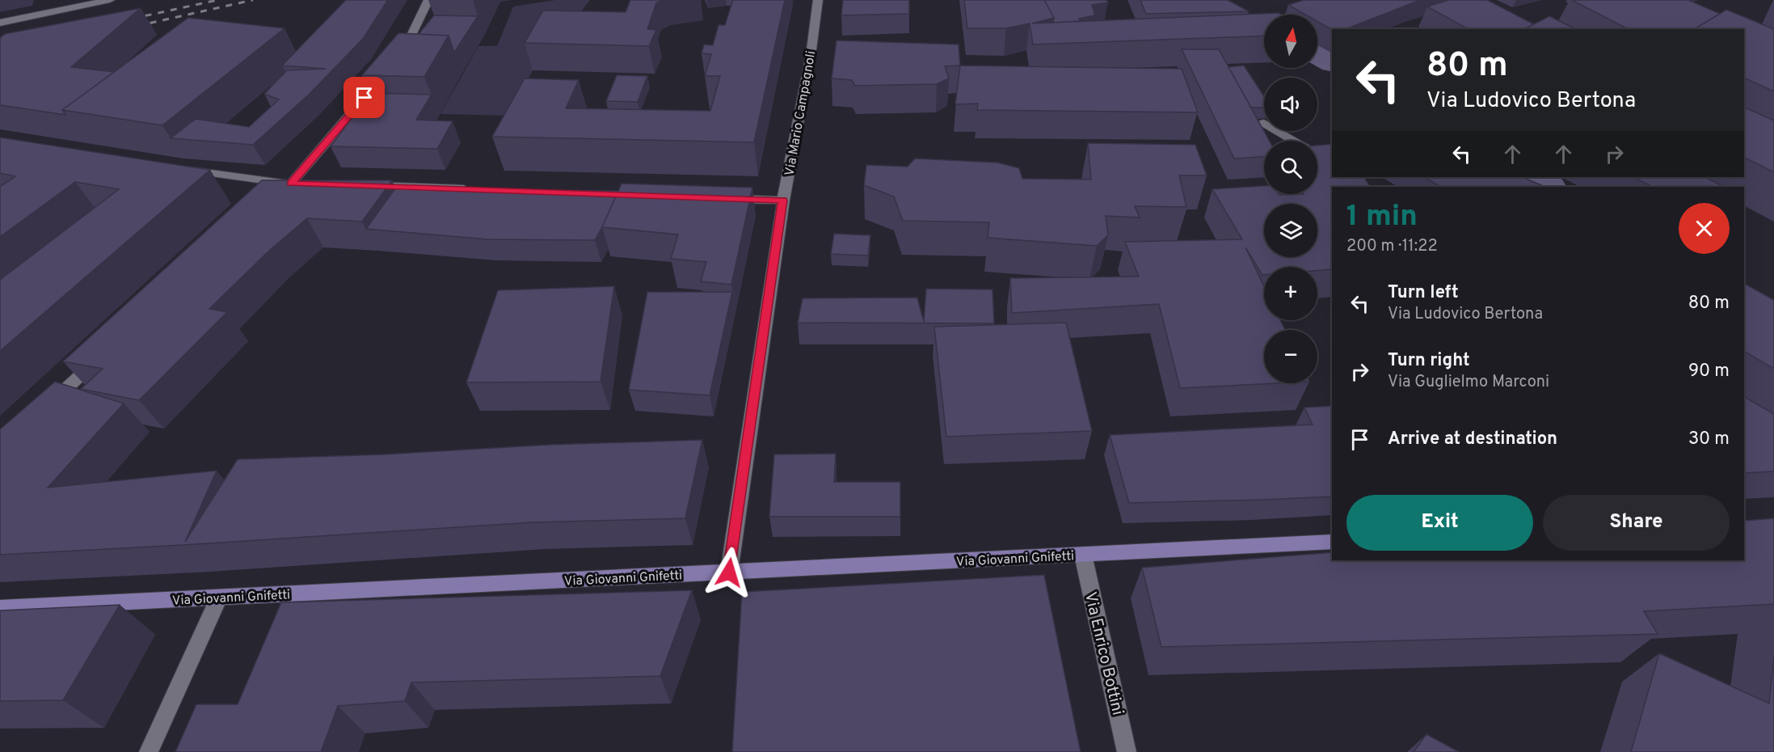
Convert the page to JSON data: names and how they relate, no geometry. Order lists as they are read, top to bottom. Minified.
{"streets":{"main road":["Via Giovanni Gnifetti"],"street":["Via Mario Campagnoli","Via Enrico Bottini"]},"crossings":[["Via Mario Campagnoli","Via Giovanni Gnifetti"],["Via Giovanni Gnifetti","Via Enrico Bottini"]],"north":"top","page":{"map_buttons":["+","−"],"turn":["80 m","Via Ludovico Bertona"],"heading":["1 min","200 m · 11:22"],"list":[{"name":"Turn left","note":"Via Ludovico Bertona","value":"80 m"},{"name":"Turn right","note":"Via Guglielmo Marconi","value":"90 m"},{"name":"Arrive at destination","value":"30 m"}],"buttons":["Exit","Share"]}}
